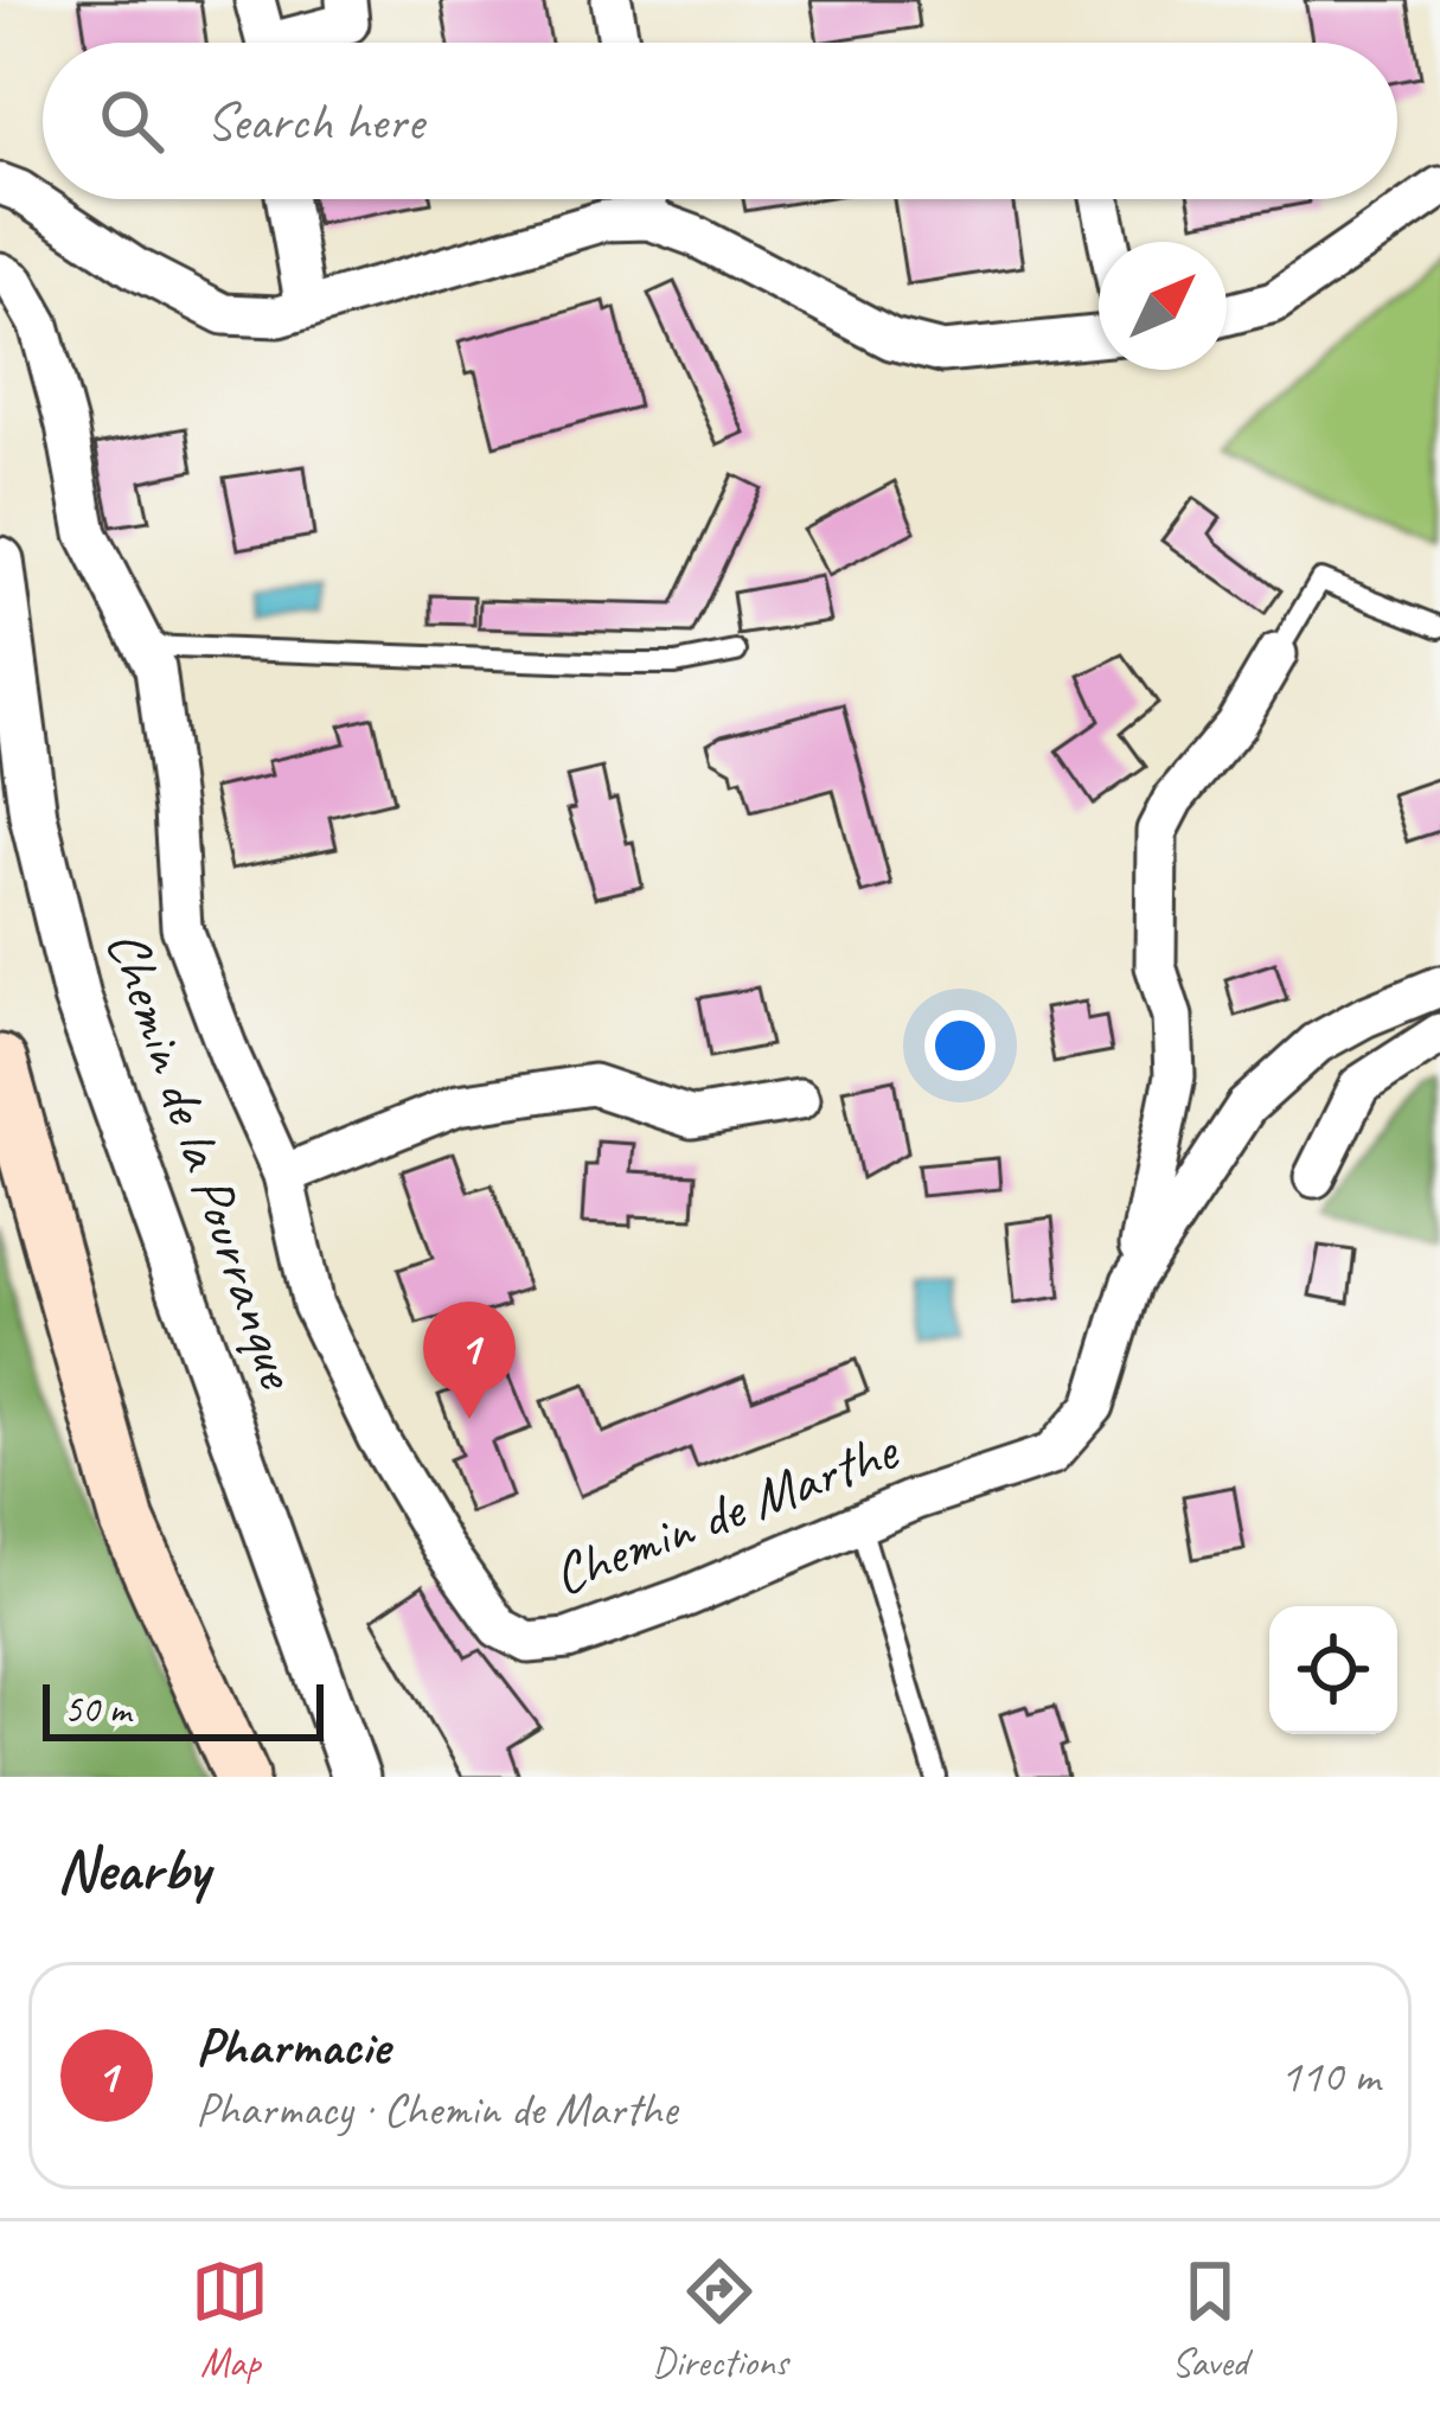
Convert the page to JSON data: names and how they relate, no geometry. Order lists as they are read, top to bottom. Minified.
{"streets":{"street":["Chemin de la Pourranque","Chemin de Marthe"]},"scale_bar":"50 m","north":"top right","page":{"search":"Search here","pins":"1","scale":"50 m","heading":"Nearby","list":[{"mark":"1","name":"Pharmacie","note":"Pharmacy · Chemin de Marthe","value":"110 m"}],"nav":["Map","Directions","Saved"]}}
